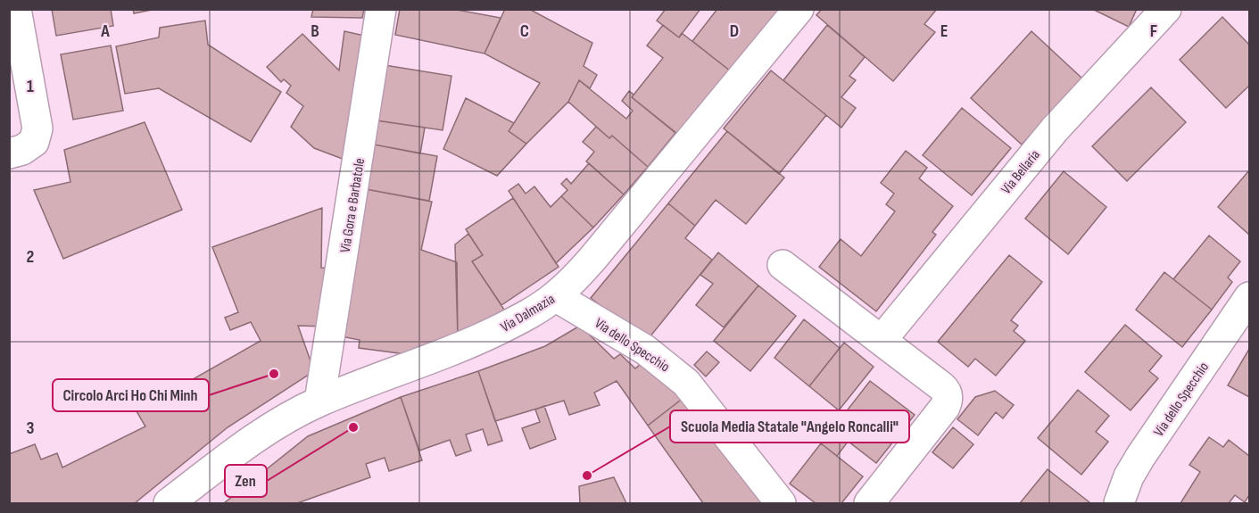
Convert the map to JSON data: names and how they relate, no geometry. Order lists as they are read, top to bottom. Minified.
{"streets":{"street":["Via Bellaria","Via Gora e Barbatole","Via Dalmazia","Via dello Specchio"]},"crossings":[["Via Gora e Barbatole","Via Dalmazia"],["Via Dalmazia","Via dello Specchio"]],"places":["Circolo Arci Ho Chi Minh","Zen","Scuola Media Statale \"Angelo Roncalli\""],"grid":{"columns":["A","B","C","D","E","F"],"rows":["1","2","3"]}}
